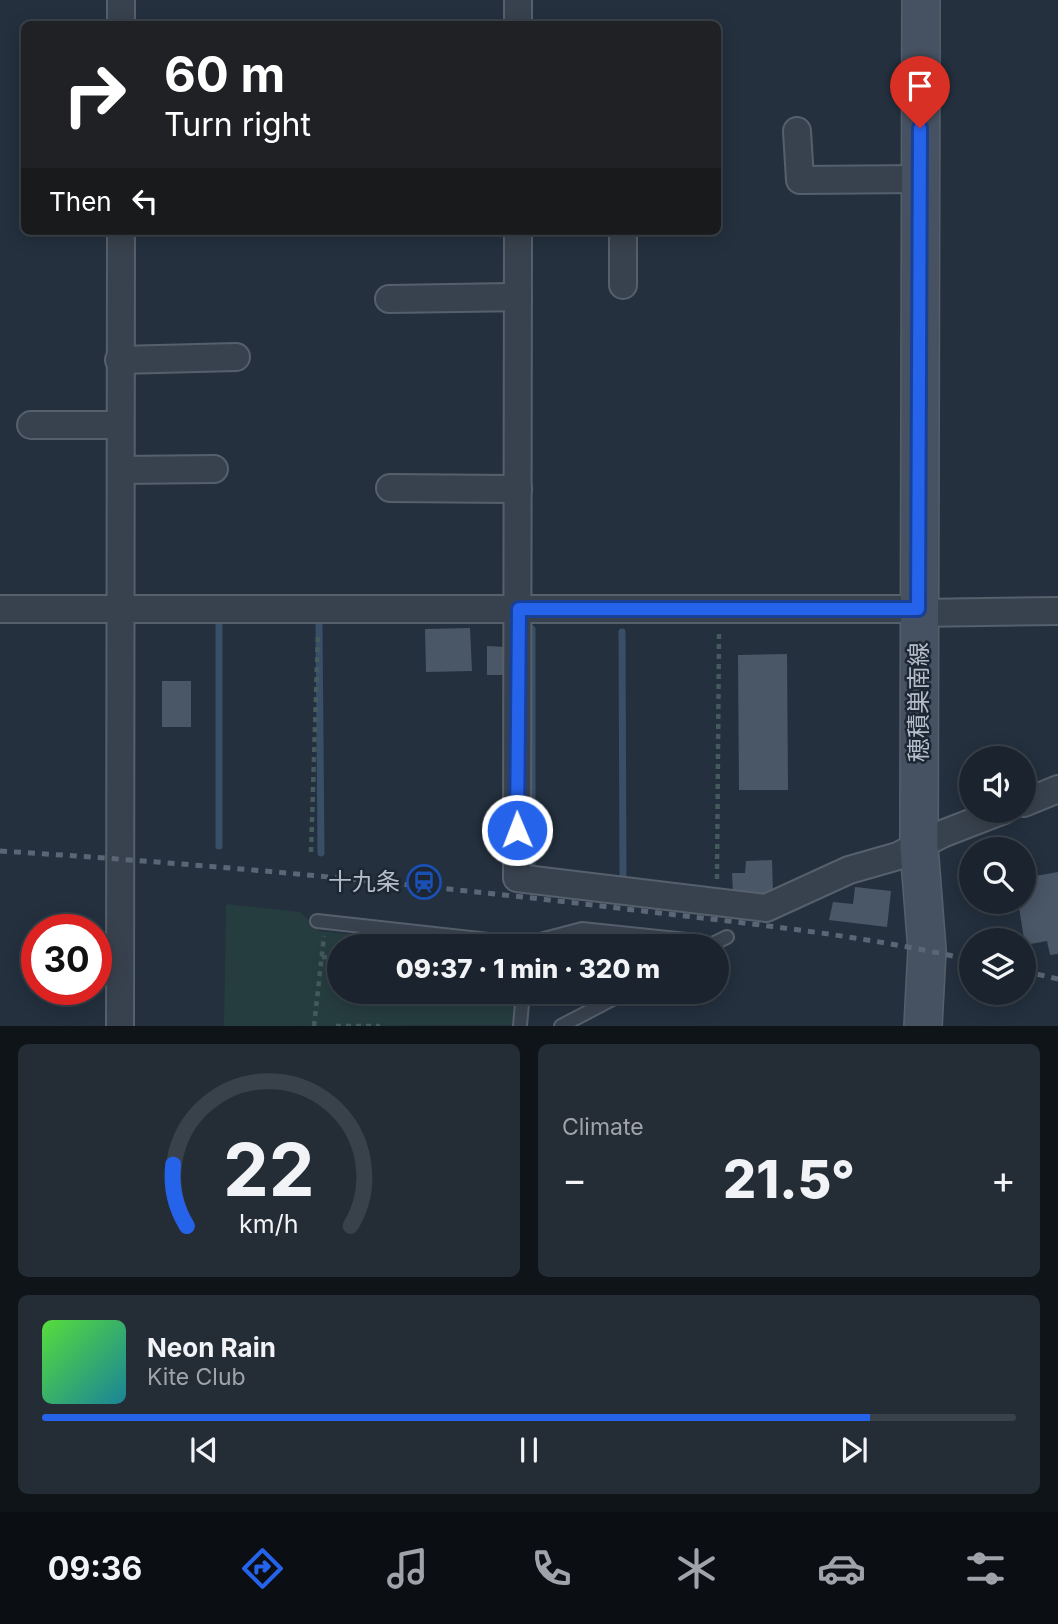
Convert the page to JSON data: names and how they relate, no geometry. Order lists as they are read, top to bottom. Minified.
{"streets":{"main road":["穂積巣南線"]},"places":{"station":["十九条"]},"page":{"turn":["60 m","Turn right"],"then":"Then","limit":"30","trip":"09:37 · 1 min · 320 m","tile":"Climate","heat":["−","21.5°","+"],"song":["Neon Rain","Kite Club"],"tabs":"09:36","gauge":["22","km/h"]}}
